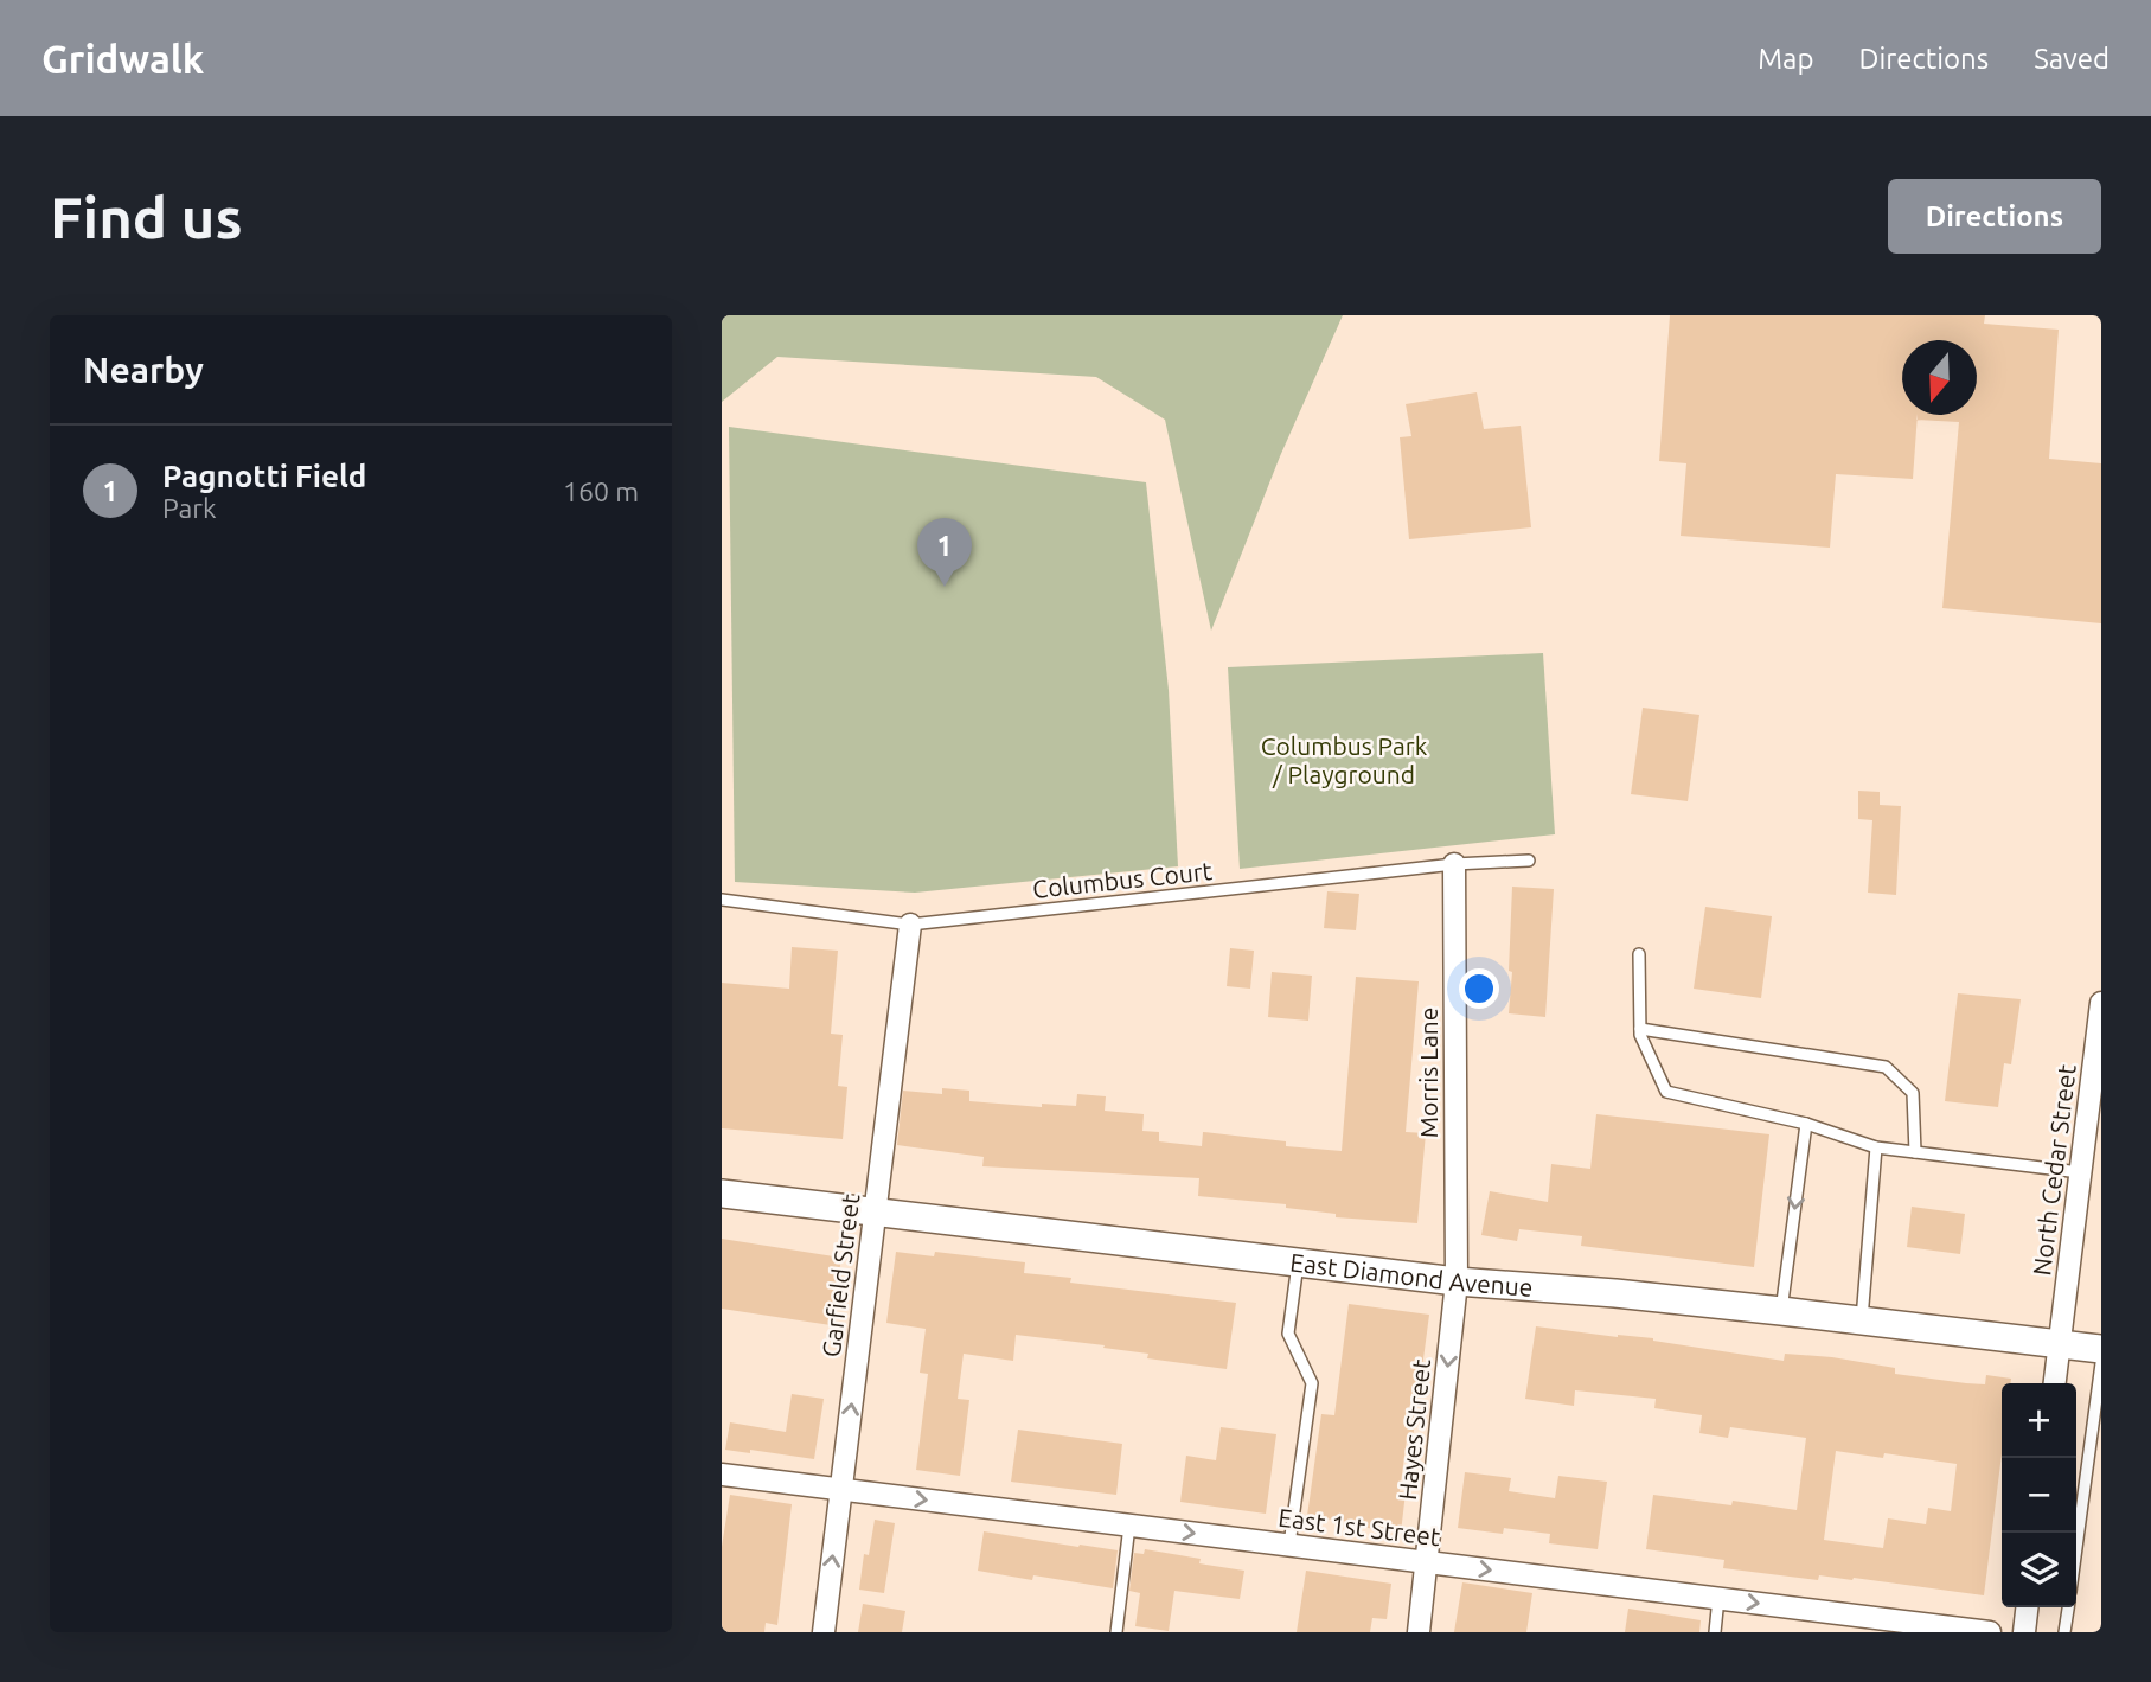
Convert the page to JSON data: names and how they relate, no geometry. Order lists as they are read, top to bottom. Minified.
{"streets":{"street":["Morris Lane","North Cedar Street","East Diamond Avenue","Garfield Street","Hayes Street","East 1st Street"],"lane":["Columbus Court"]},"crossings":[["Columbus Court","Morris Lane"],["Columbus Court","Garfield Street"],["Morris Lane","East Diamond Avenue"],["Morris Lane","Hayes Street"],["North Cedar Street","East Diamond Avenue"],["East Diamond Avenue","Garfield Street"],["East Diamond Avenue","Hayes Street"],["Garfield Street","East 1st Street"],["Hayes Street","East 1st Street"]],"one_way":["Garfield Street","Hayes Street","East 1st Street"],"parks":["Columbus Park / Playground"],"north":"bottom","page":{"header":"Gridwalk","nav":["Map","Directions","Saved"],"buttons":"Directions","title":"Find us","heading":"Nearby","list":[{"mark":"1","name":"Pagnotti Field","note":"Park","value":"160 m"}],"pins":"1","map_buttons":["+","−"]}}
